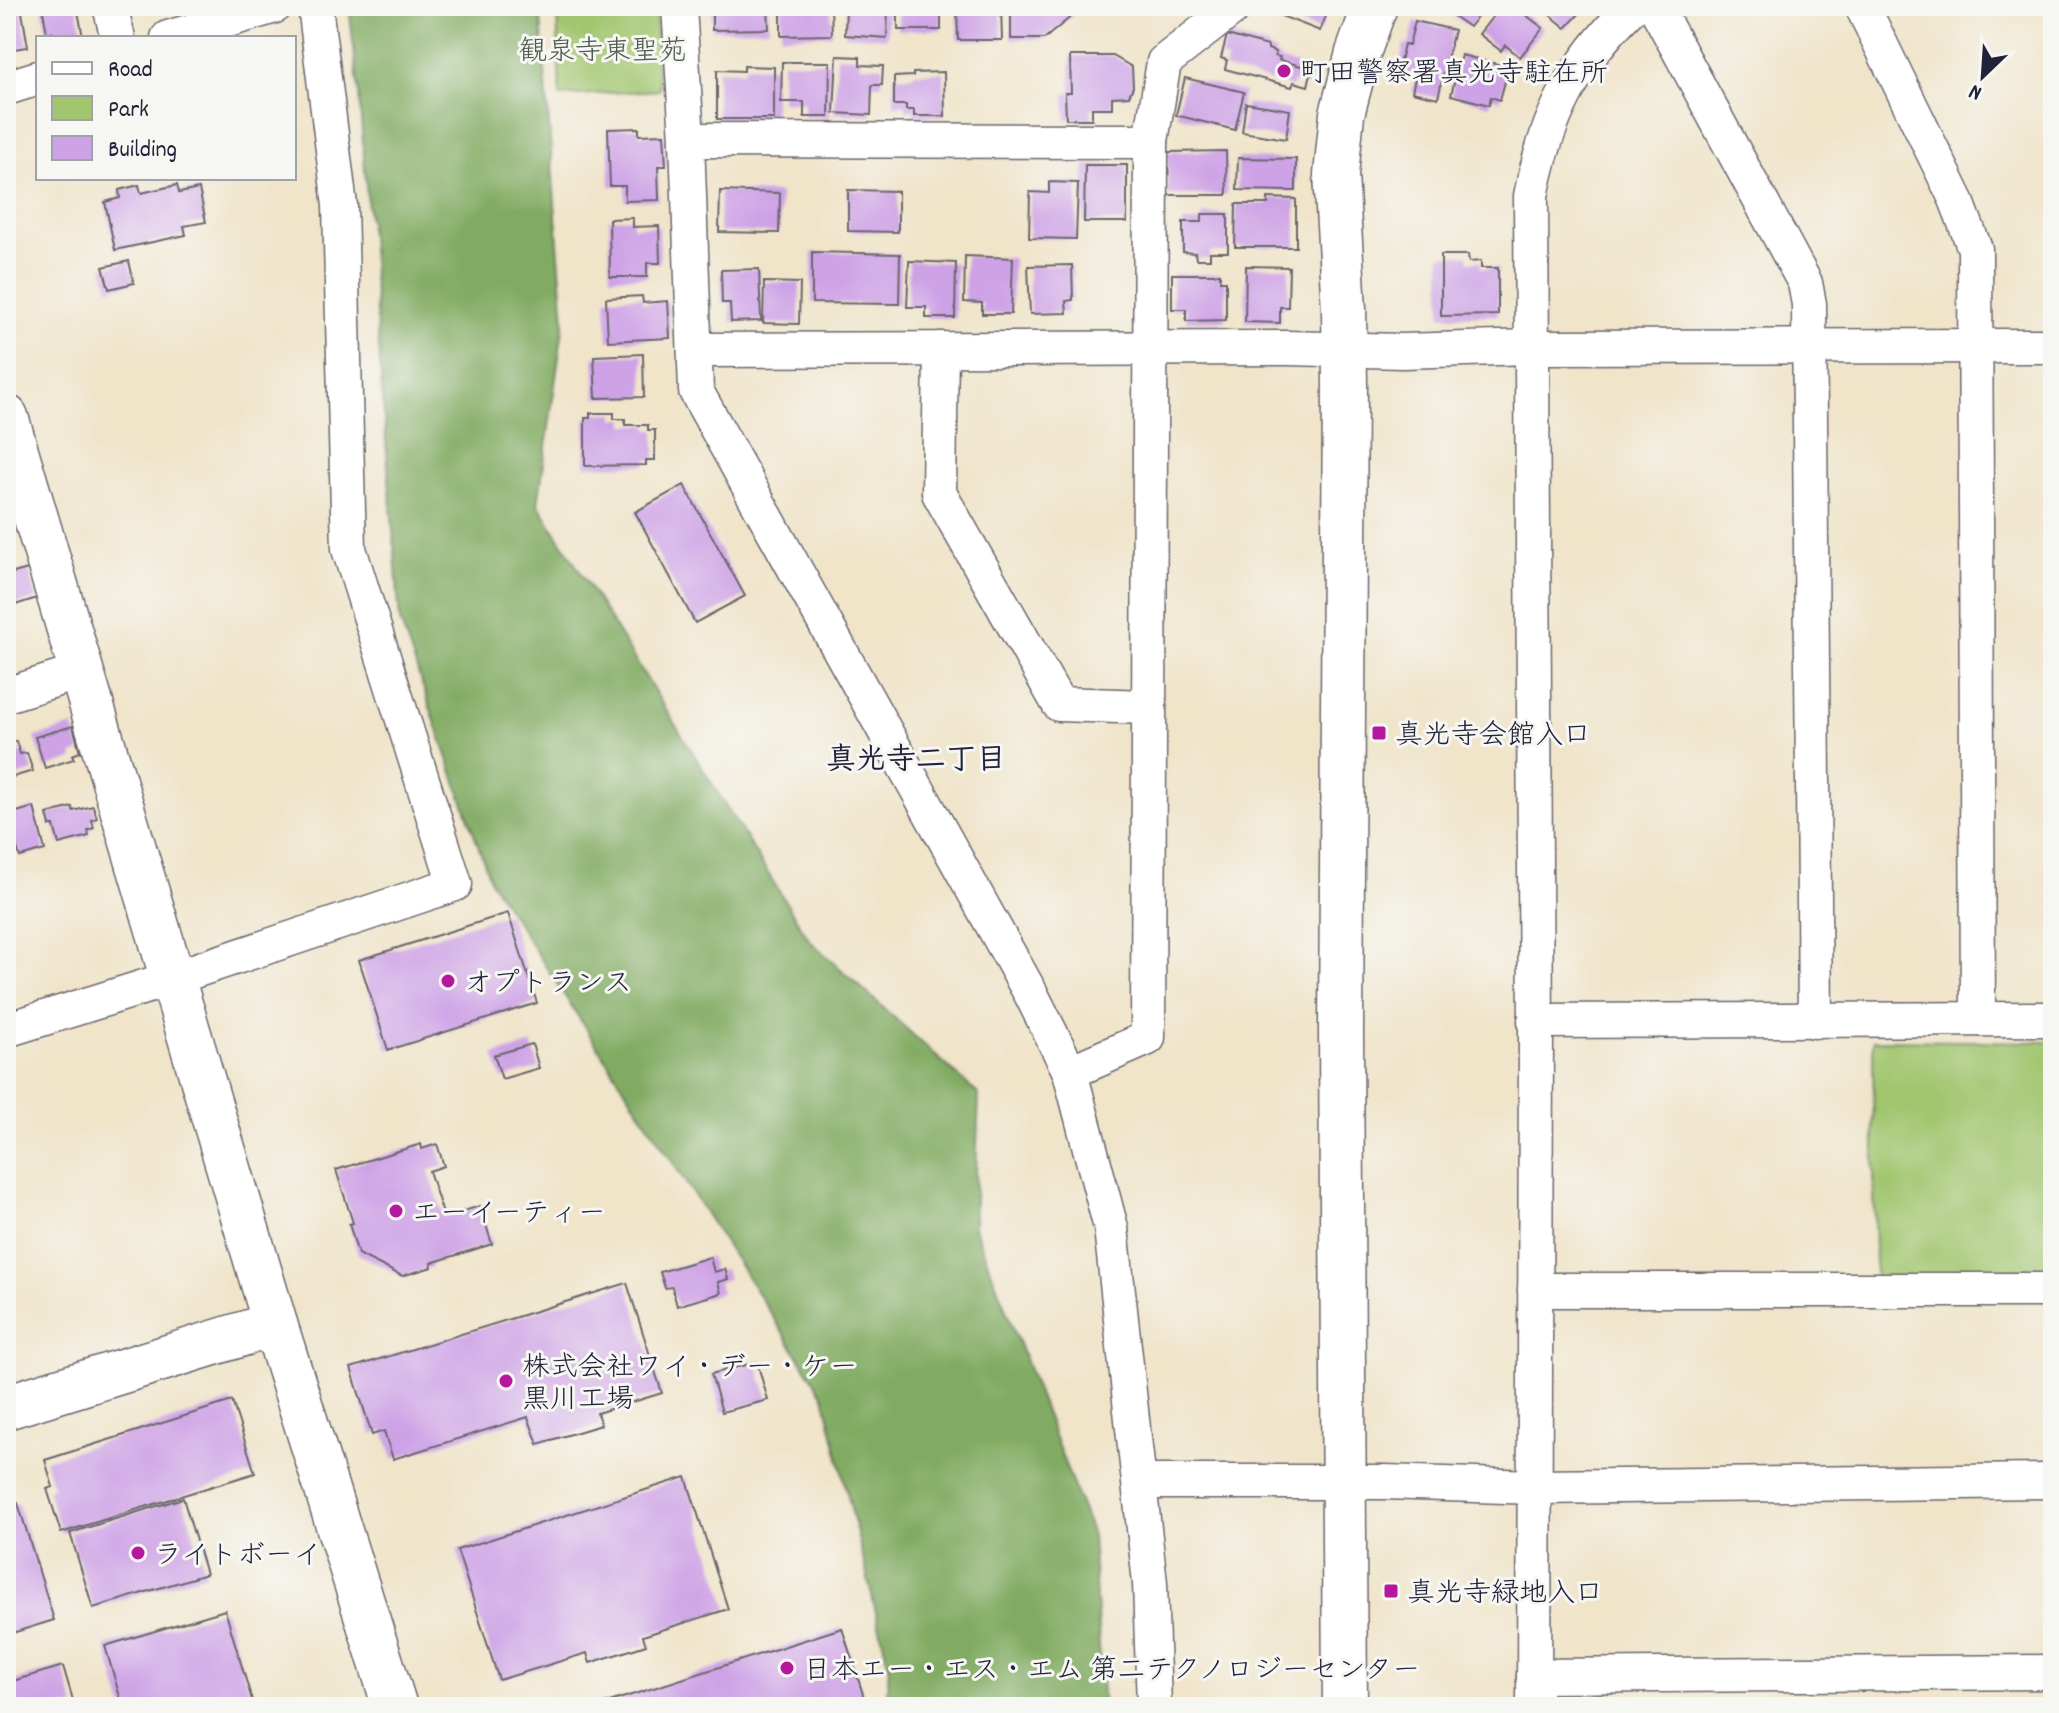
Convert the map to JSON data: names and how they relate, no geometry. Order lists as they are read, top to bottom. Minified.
{"districts":["真光寺二丁目"],"parks":["観泉寺東聖苑"],"places":{"other":["町田警察署真光寺駐在所","オプトランス","エーイーティー","株式会社ワイ・デー・ケー 黒川工場","ライトボーイ","日本エー・エス・エム 第二テクノロジーセンター"],"transit":["真光寺会館入口","真光寺緑地入口"]},"legend":["Road","Park","Building"],"north":"bottom left"}
